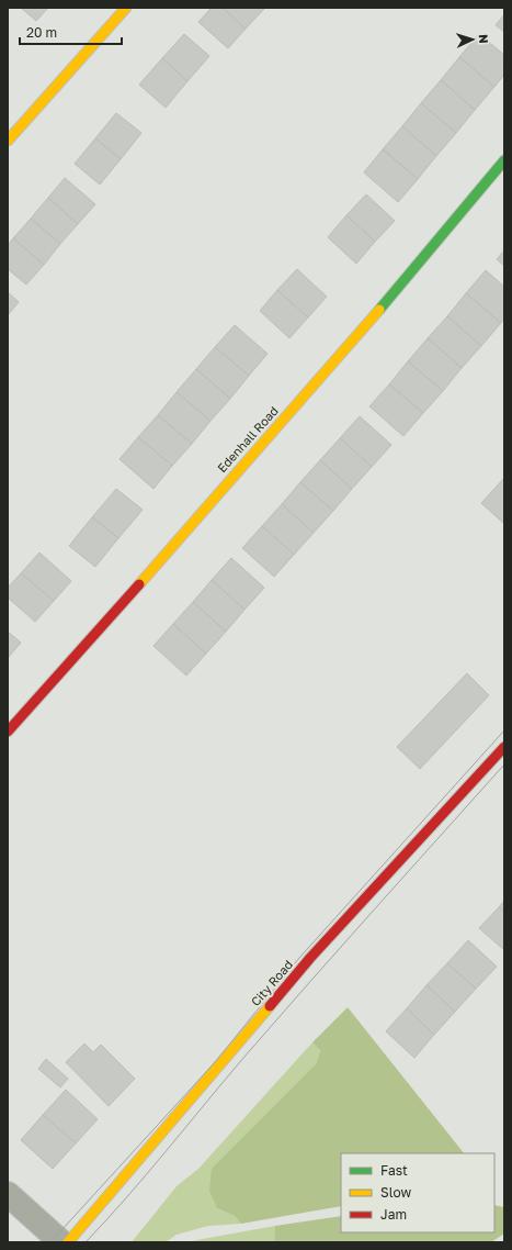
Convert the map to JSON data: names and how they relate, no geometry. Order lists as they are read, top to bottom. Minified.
{"streets":{"street":["Edenhall Road","City Road"]},"legend":["Fast","Slow","Jam"],"scale_bar":"20 m","north":"right"}
